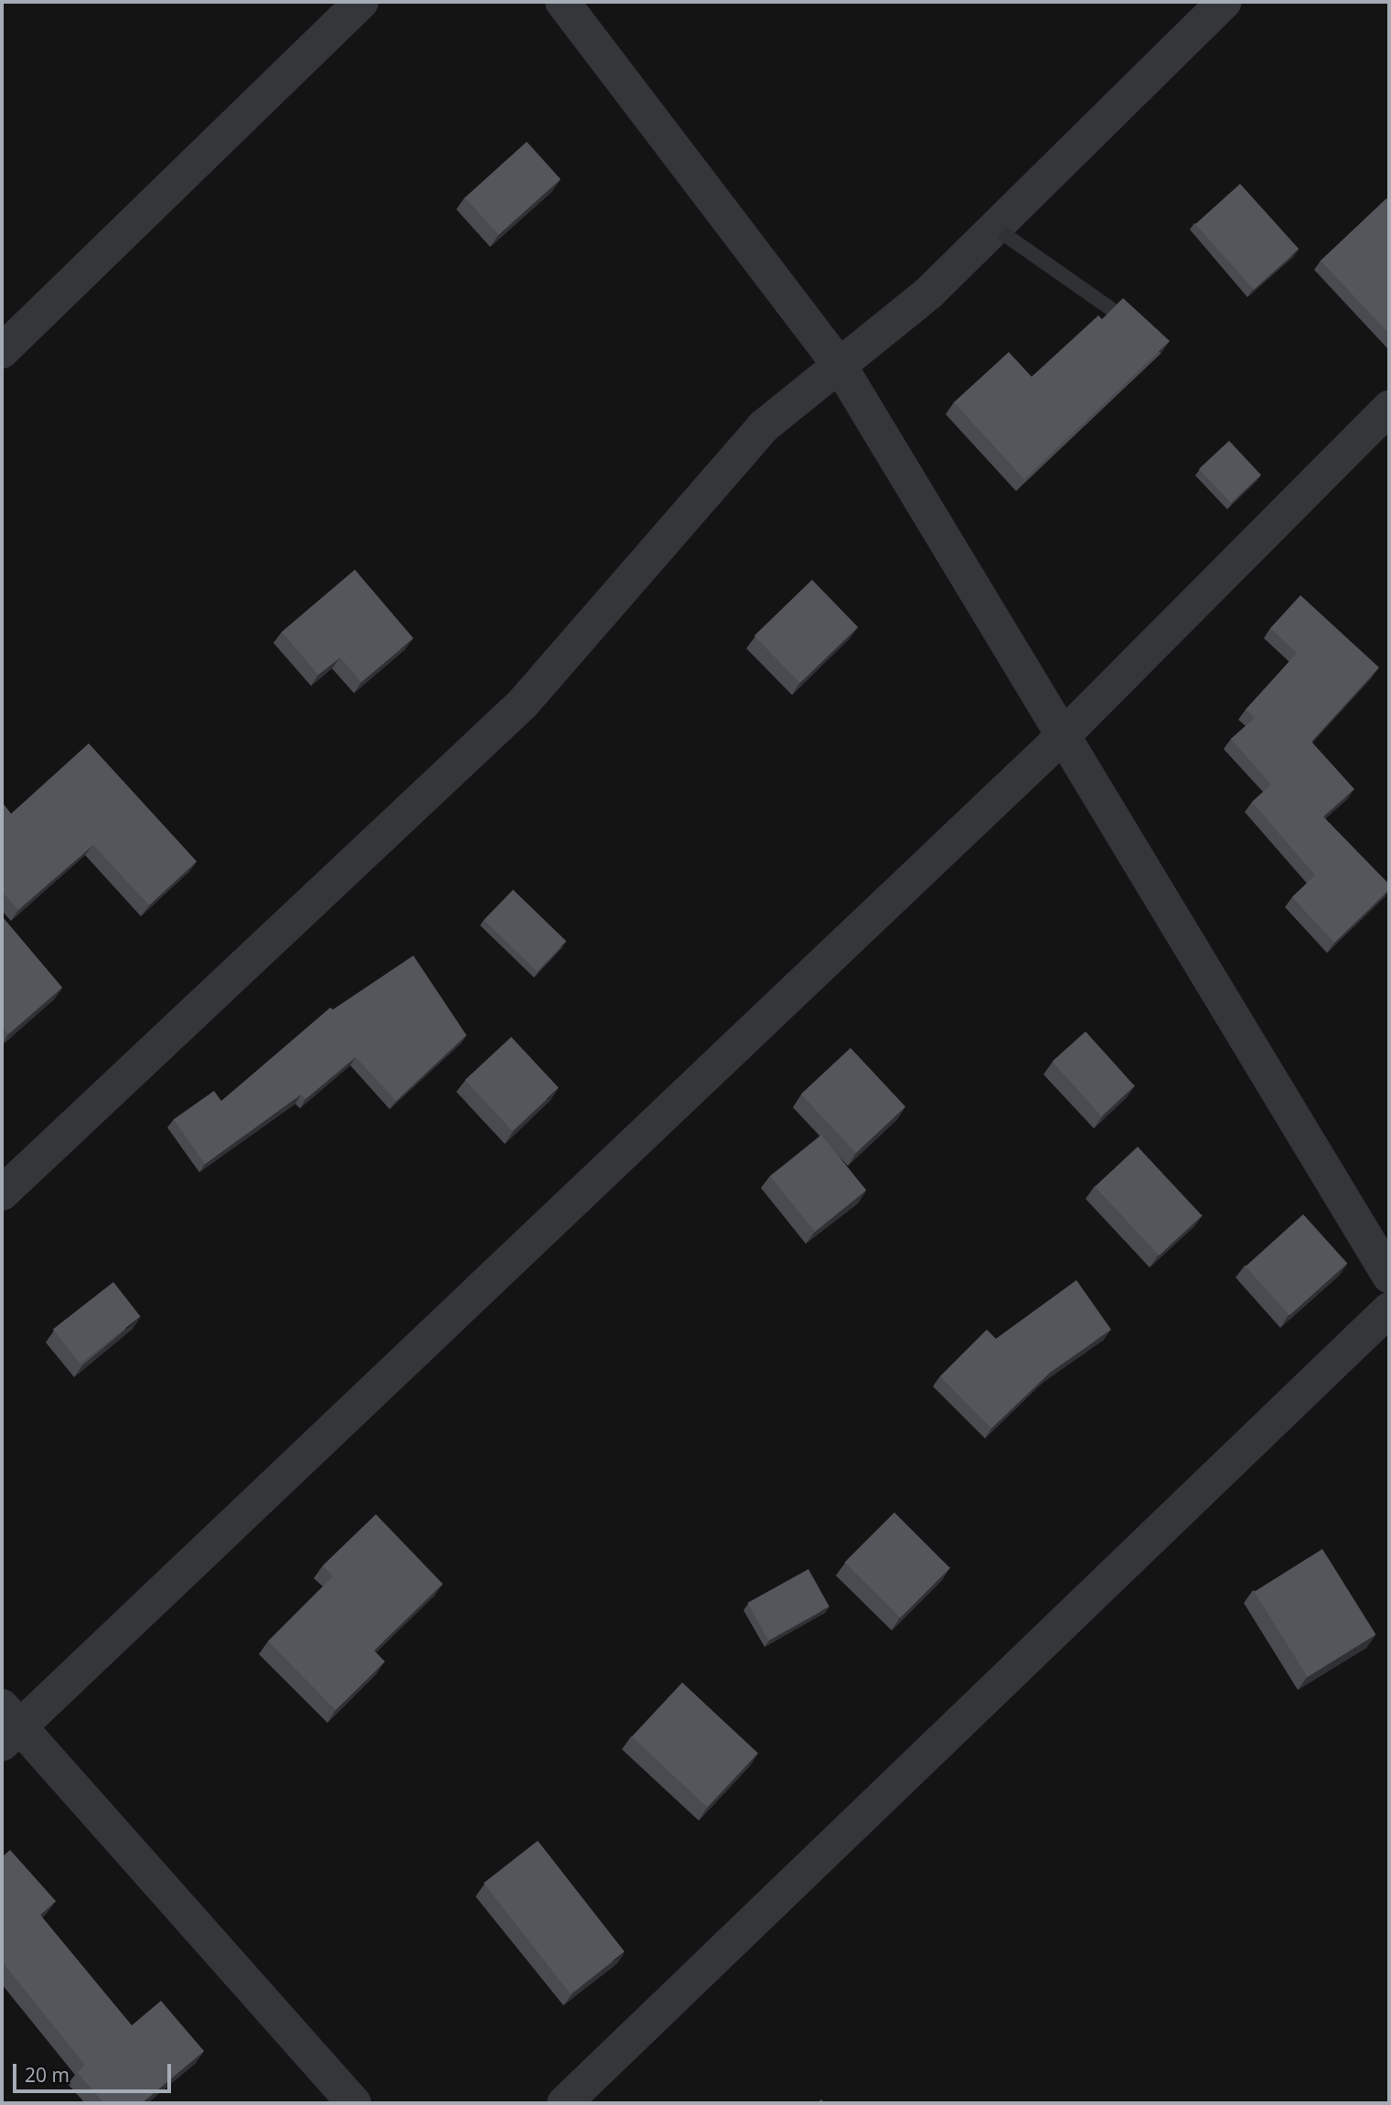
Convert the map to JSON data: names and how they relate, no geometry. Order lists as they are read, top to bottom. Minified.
{"scale_bar":"20 m"}
